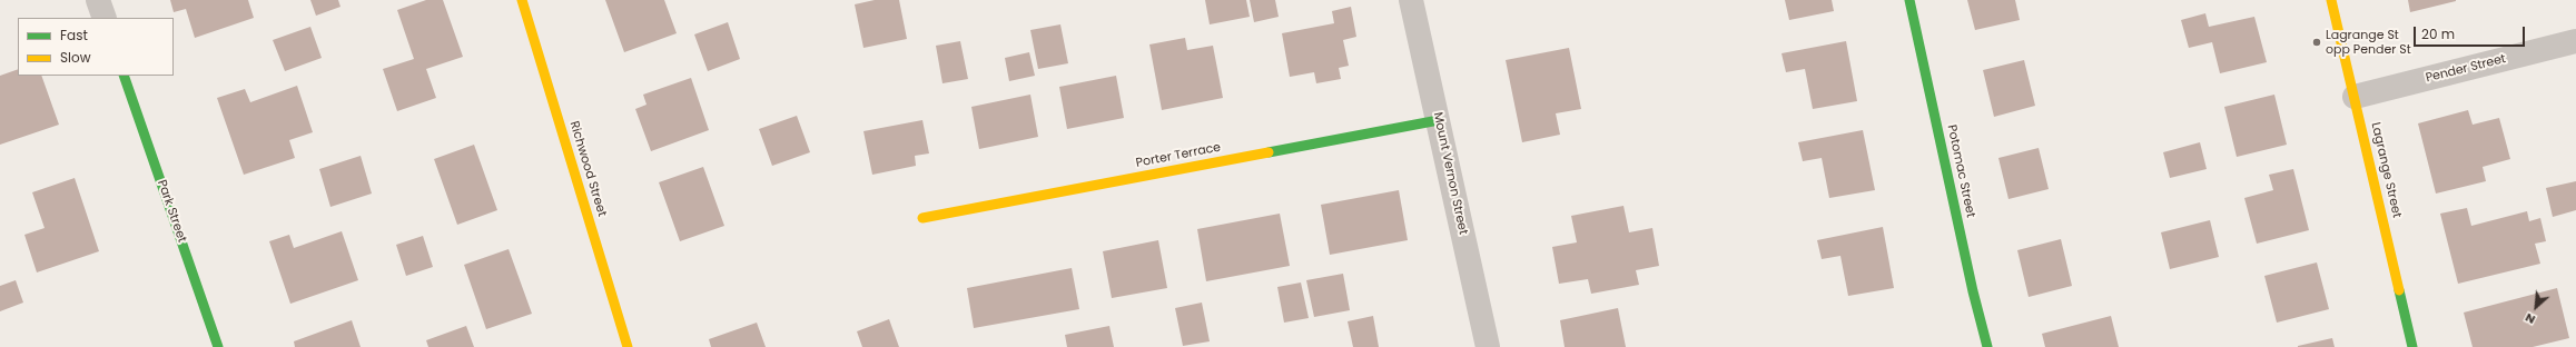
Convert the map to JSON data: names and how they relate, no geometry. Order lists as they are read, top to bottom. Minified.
{"streets":{"street":["Pender Street","Porter Terrace","Richwood Street","Lagrange Street","Potomac Street","Mount Vernon Street","Park Street"]},"crossings":[["Pender Street","Lagrange Street"],["Porter Terrace","Mount Vernon Street"]],"places":["Lagrange St opp Pender St"],"legend":["Fast","Slow"],"scale_bar":"20 m","north":"bottom left"}
